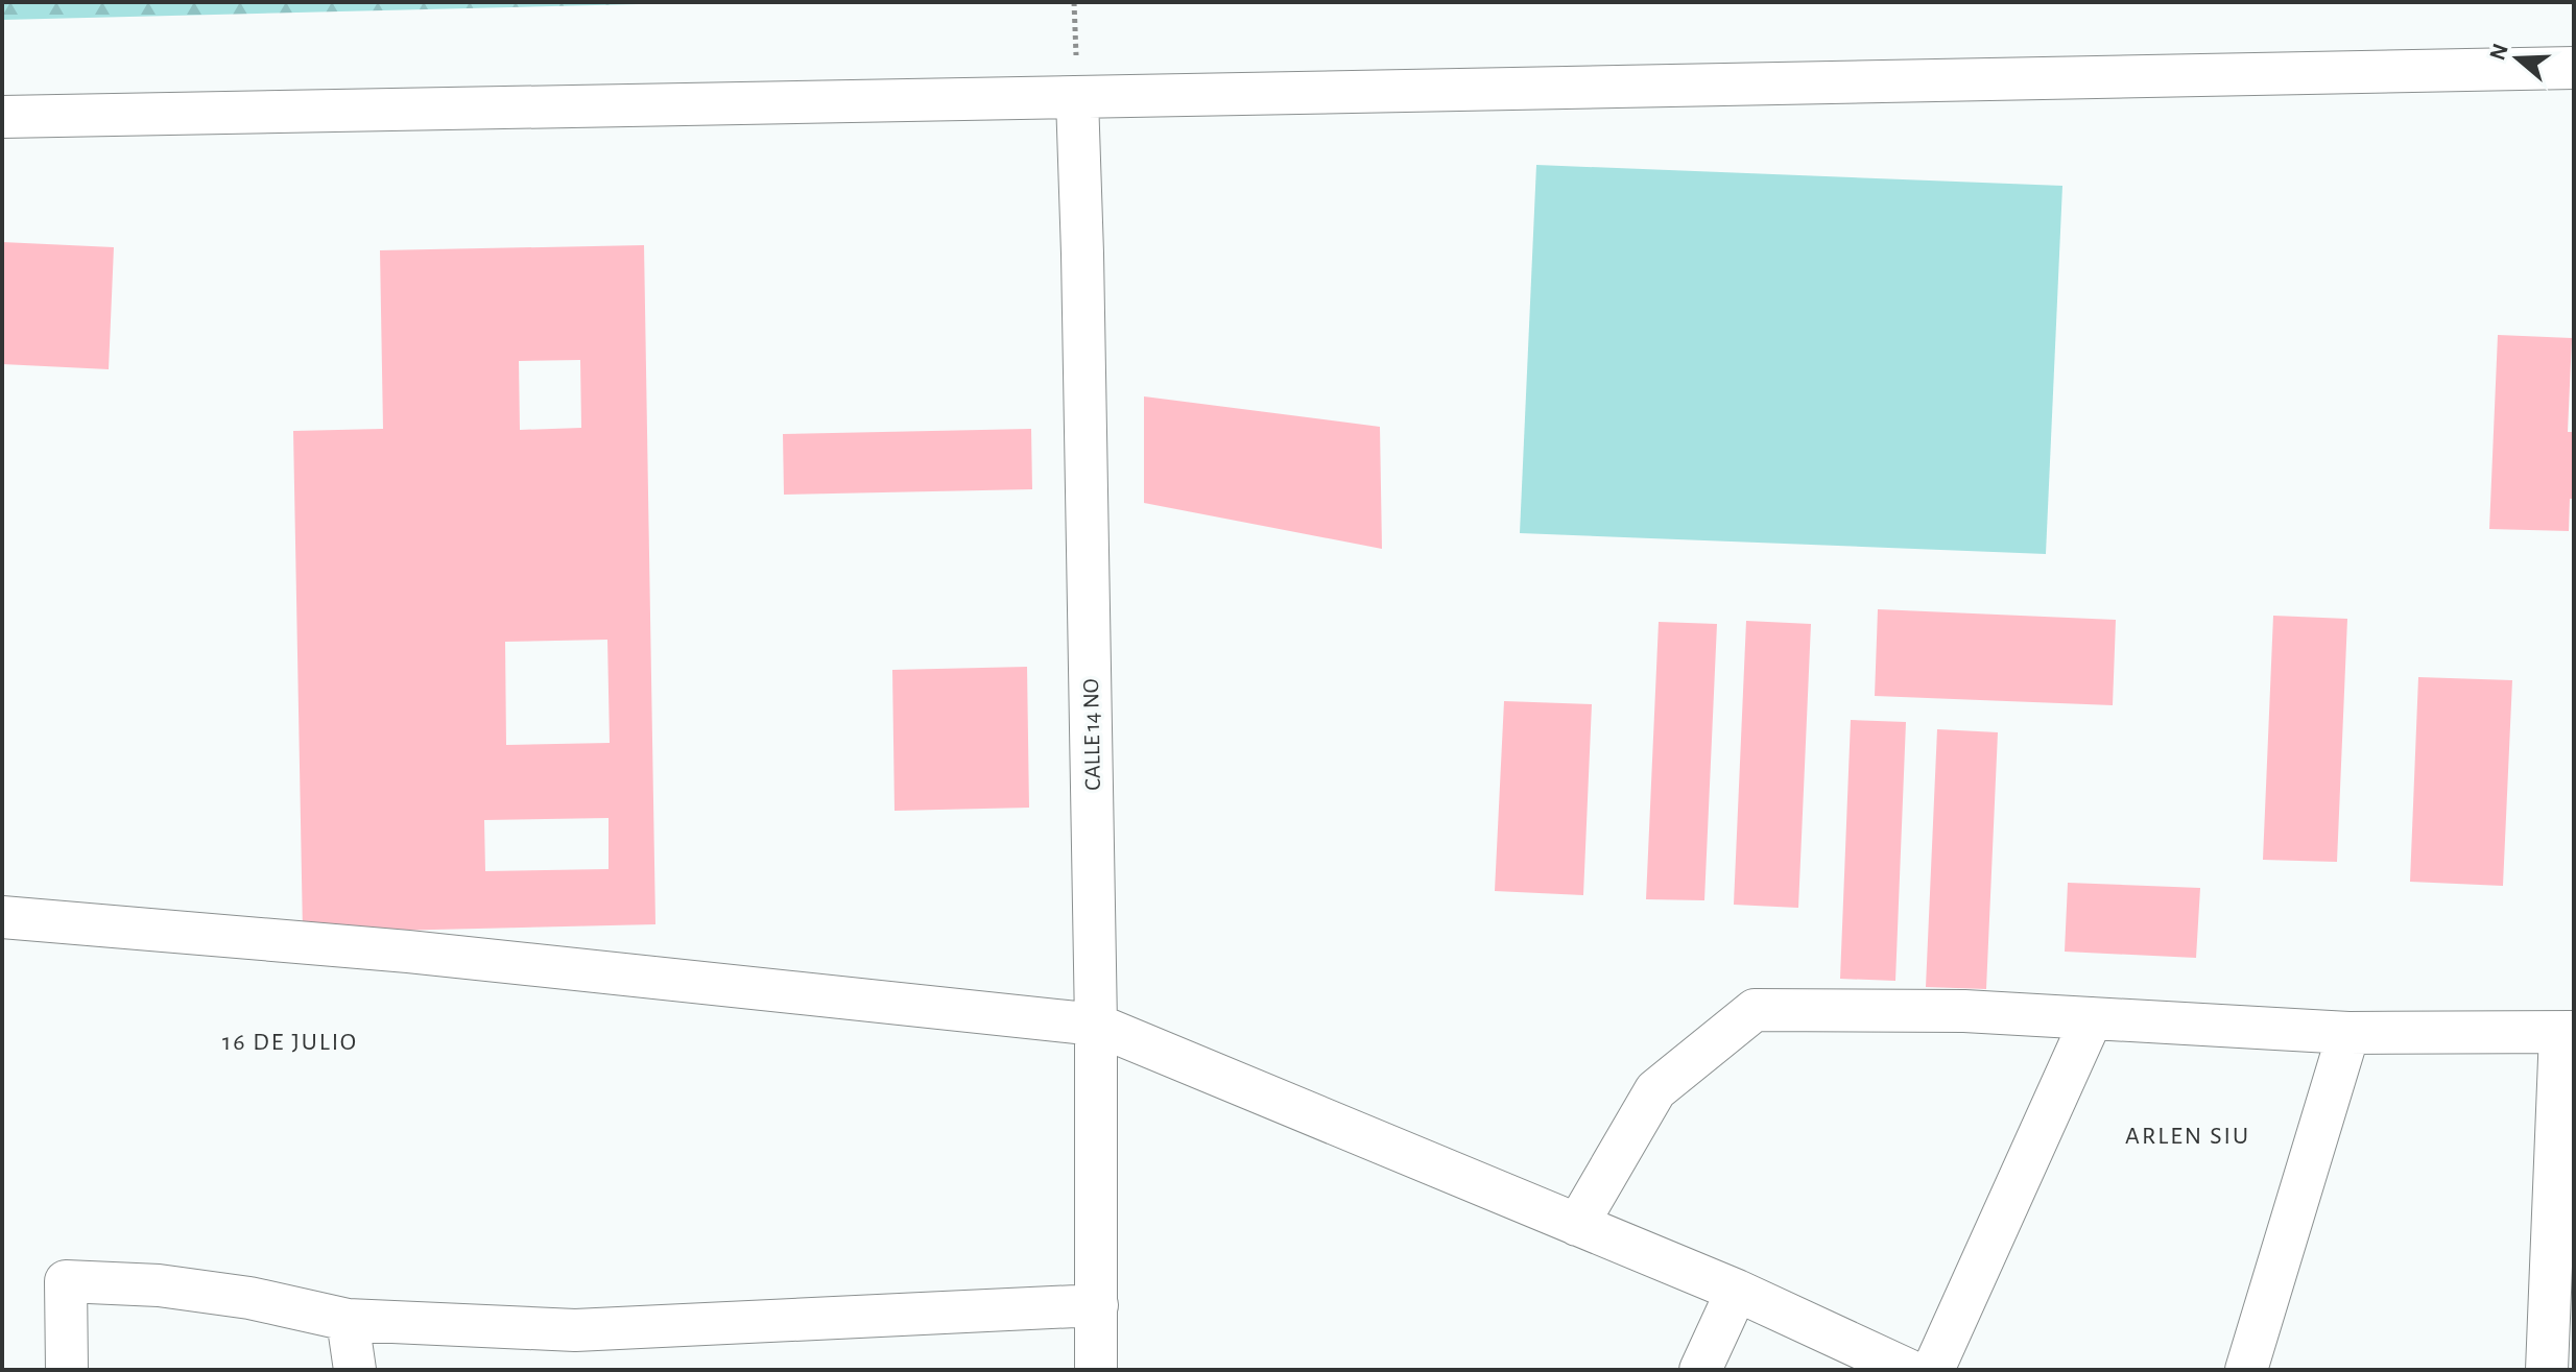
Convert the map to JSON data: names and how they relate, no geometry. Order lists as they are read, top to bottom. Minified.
{"streets":{"street":["CALLE 14 NO"]},"districts":["16 DE JULIO","ARLEN SIU"],"north":"left"}
